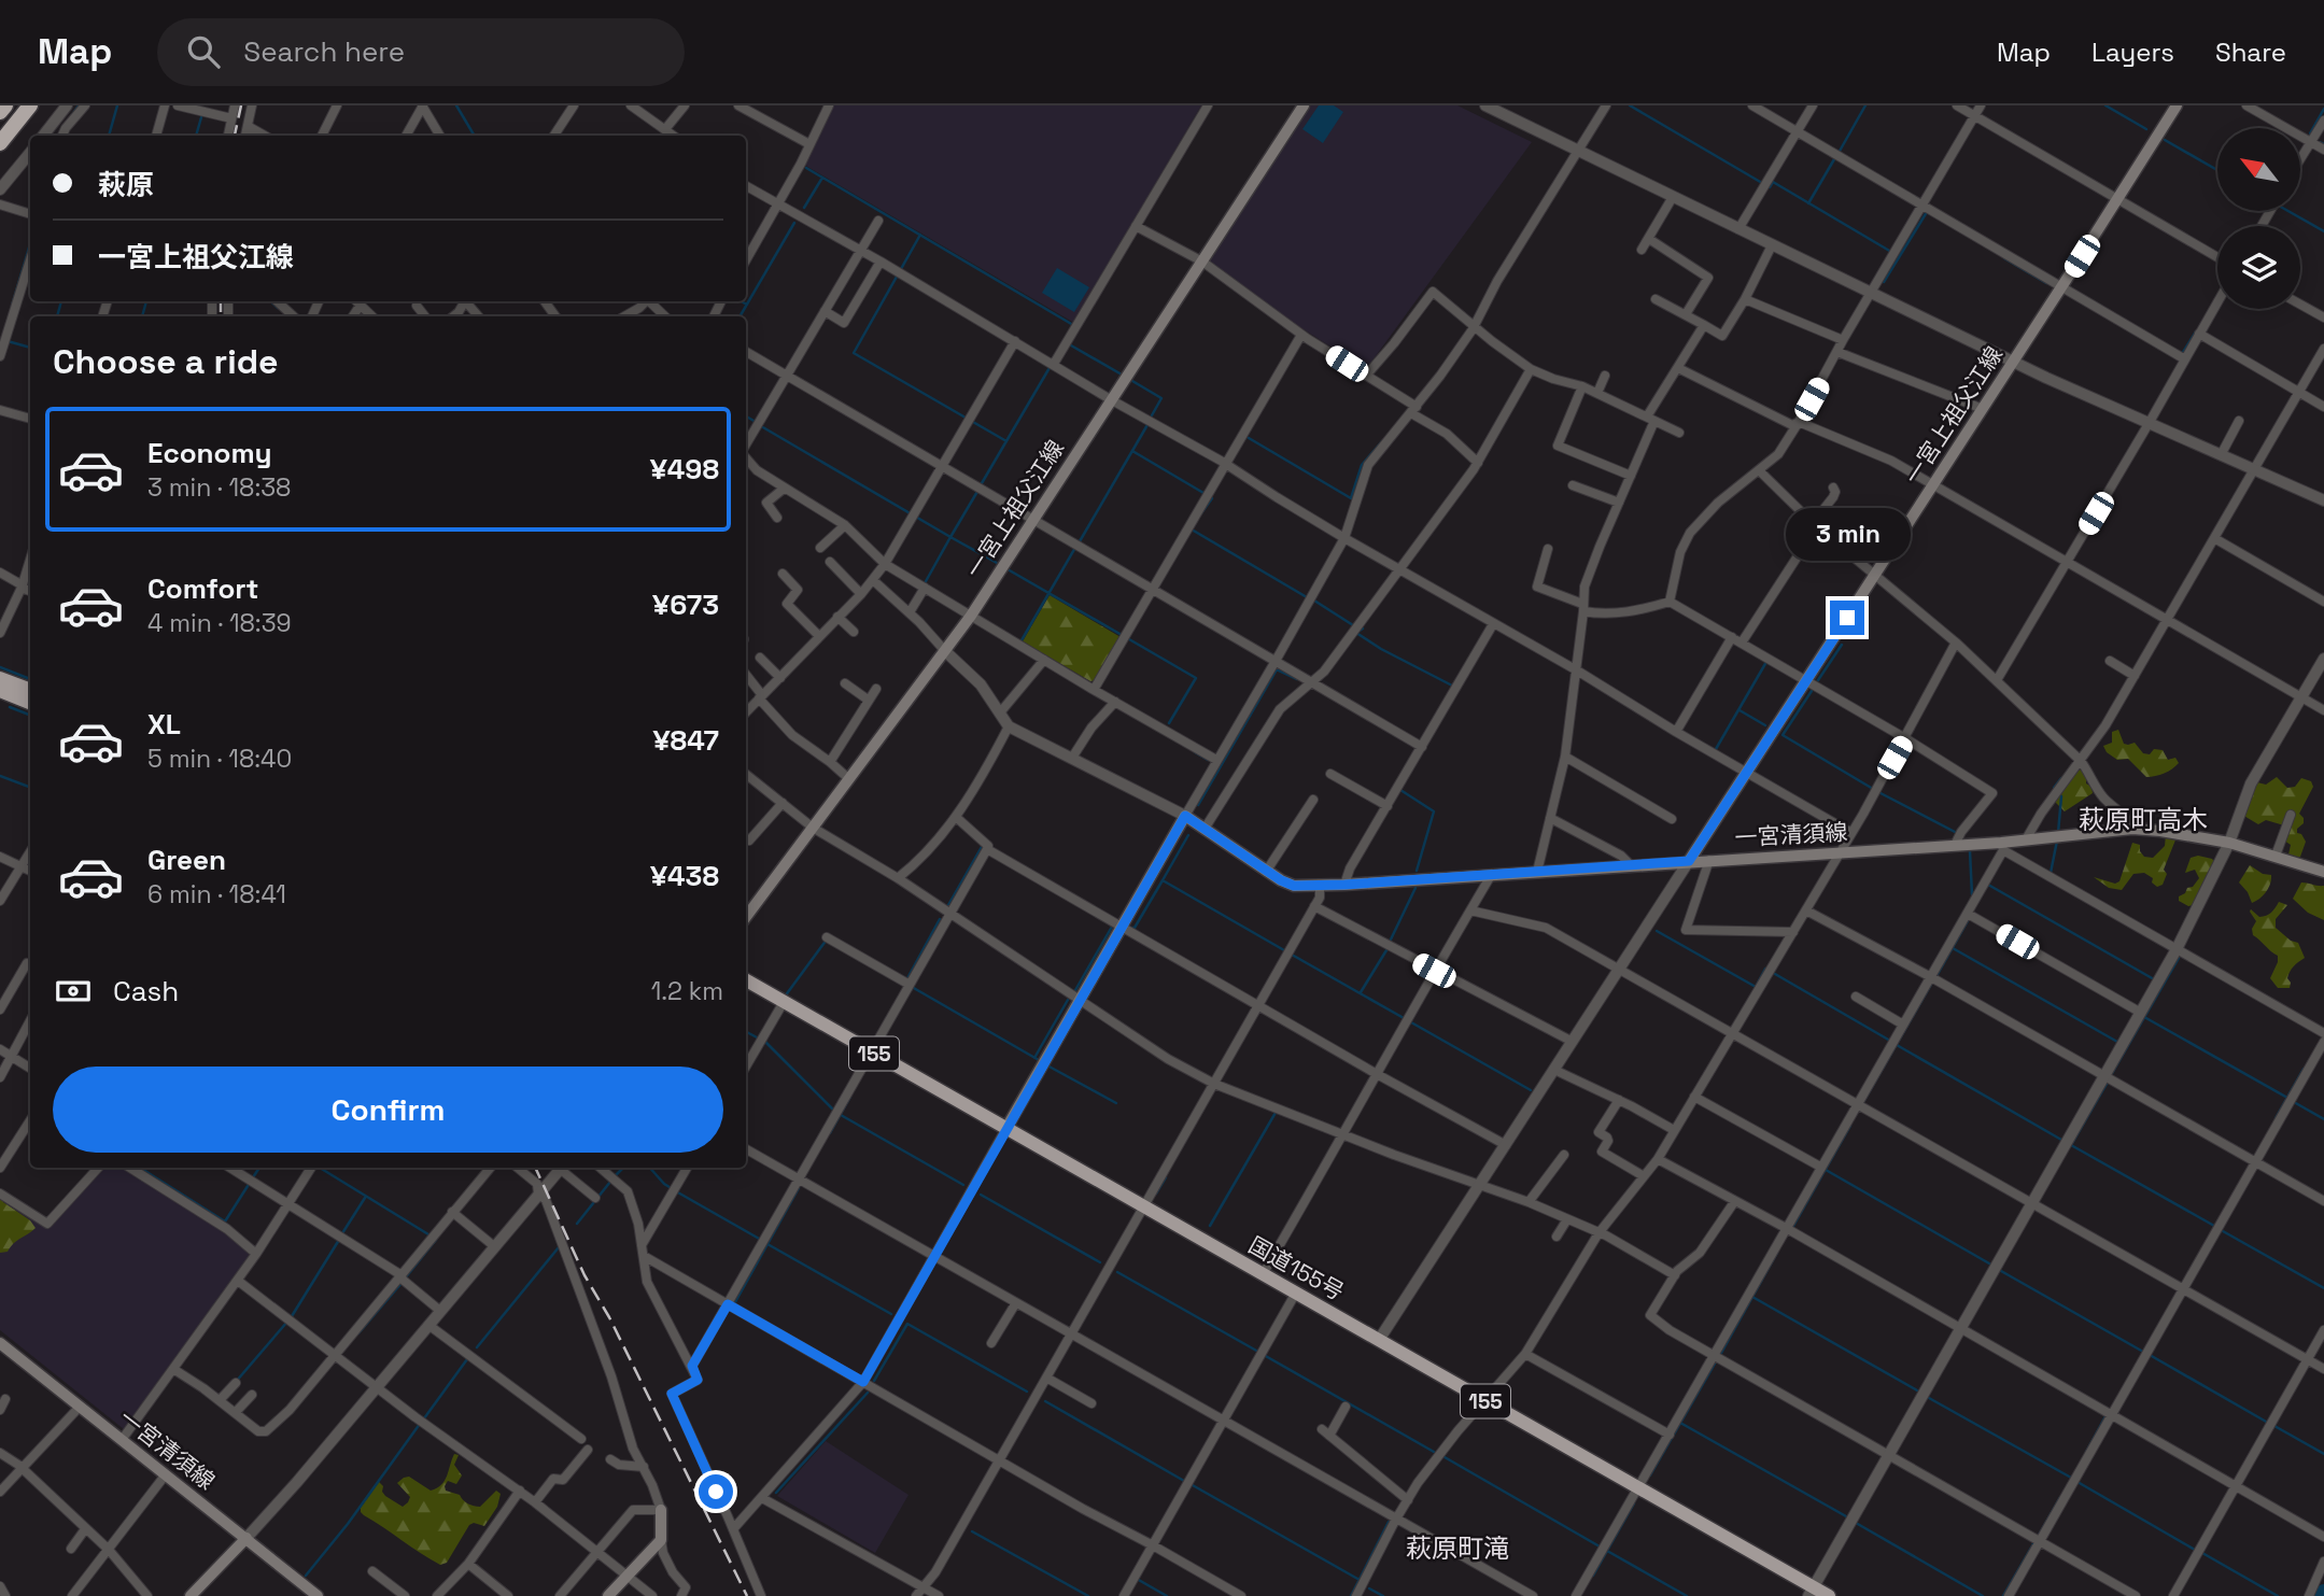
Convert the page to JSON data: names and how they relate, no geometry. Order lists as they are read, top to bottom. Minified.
{"streets":{"highway":["155","国道155号"],"main road":["一宮上祖父江線","一宮清須線"]},"crossings":[["一宮上祖父江線","一宮清須線"]],"districts":["萩原町高木","萩原町滝"],"north":"top left","page":{"header":"Map","search":"Search here","nav":["Map","Layers","Share"],"banner":["萩原","一宮上祖父江線"],"heading":"Choose a ride","list":[{"name":"Economy","note":"3 min · 18:38","value":"¥498"},{"name":"Comfort","note":"4 min · 18:39","value":"¥673"},{"name":"XL","note":"5 min · 18:40","value":"¥847"},{"name":"Green","note":"6 min · 18:41","value":"¥438"}],"bubble":"3 min","pay":["Cash","1.2 km"],"buttons":"Confirm"}}
